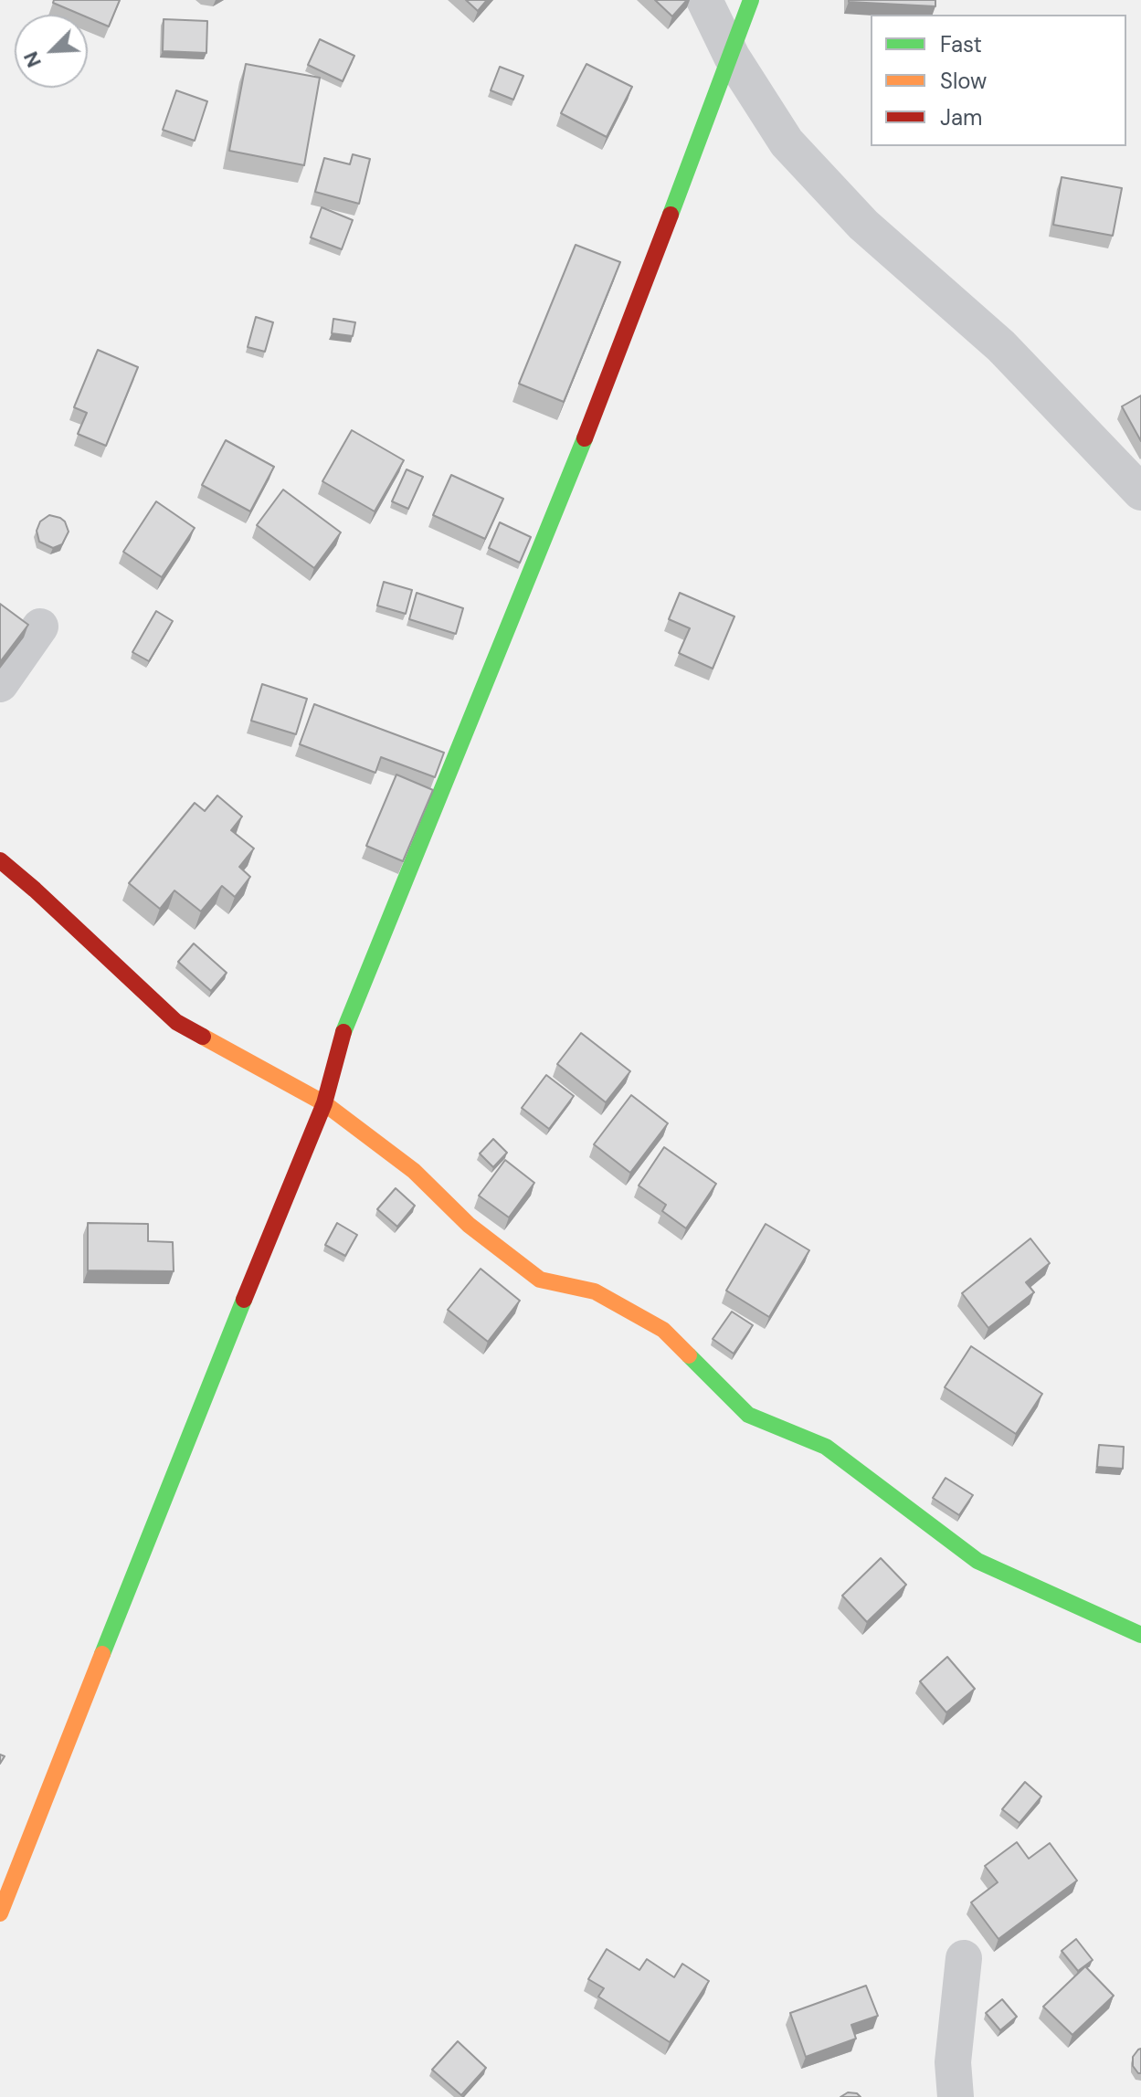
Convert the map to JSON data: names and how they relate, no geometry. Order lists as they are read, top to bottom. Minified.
{"legend":["Fast","Slow","Jam"],"north":"bottom left"}
